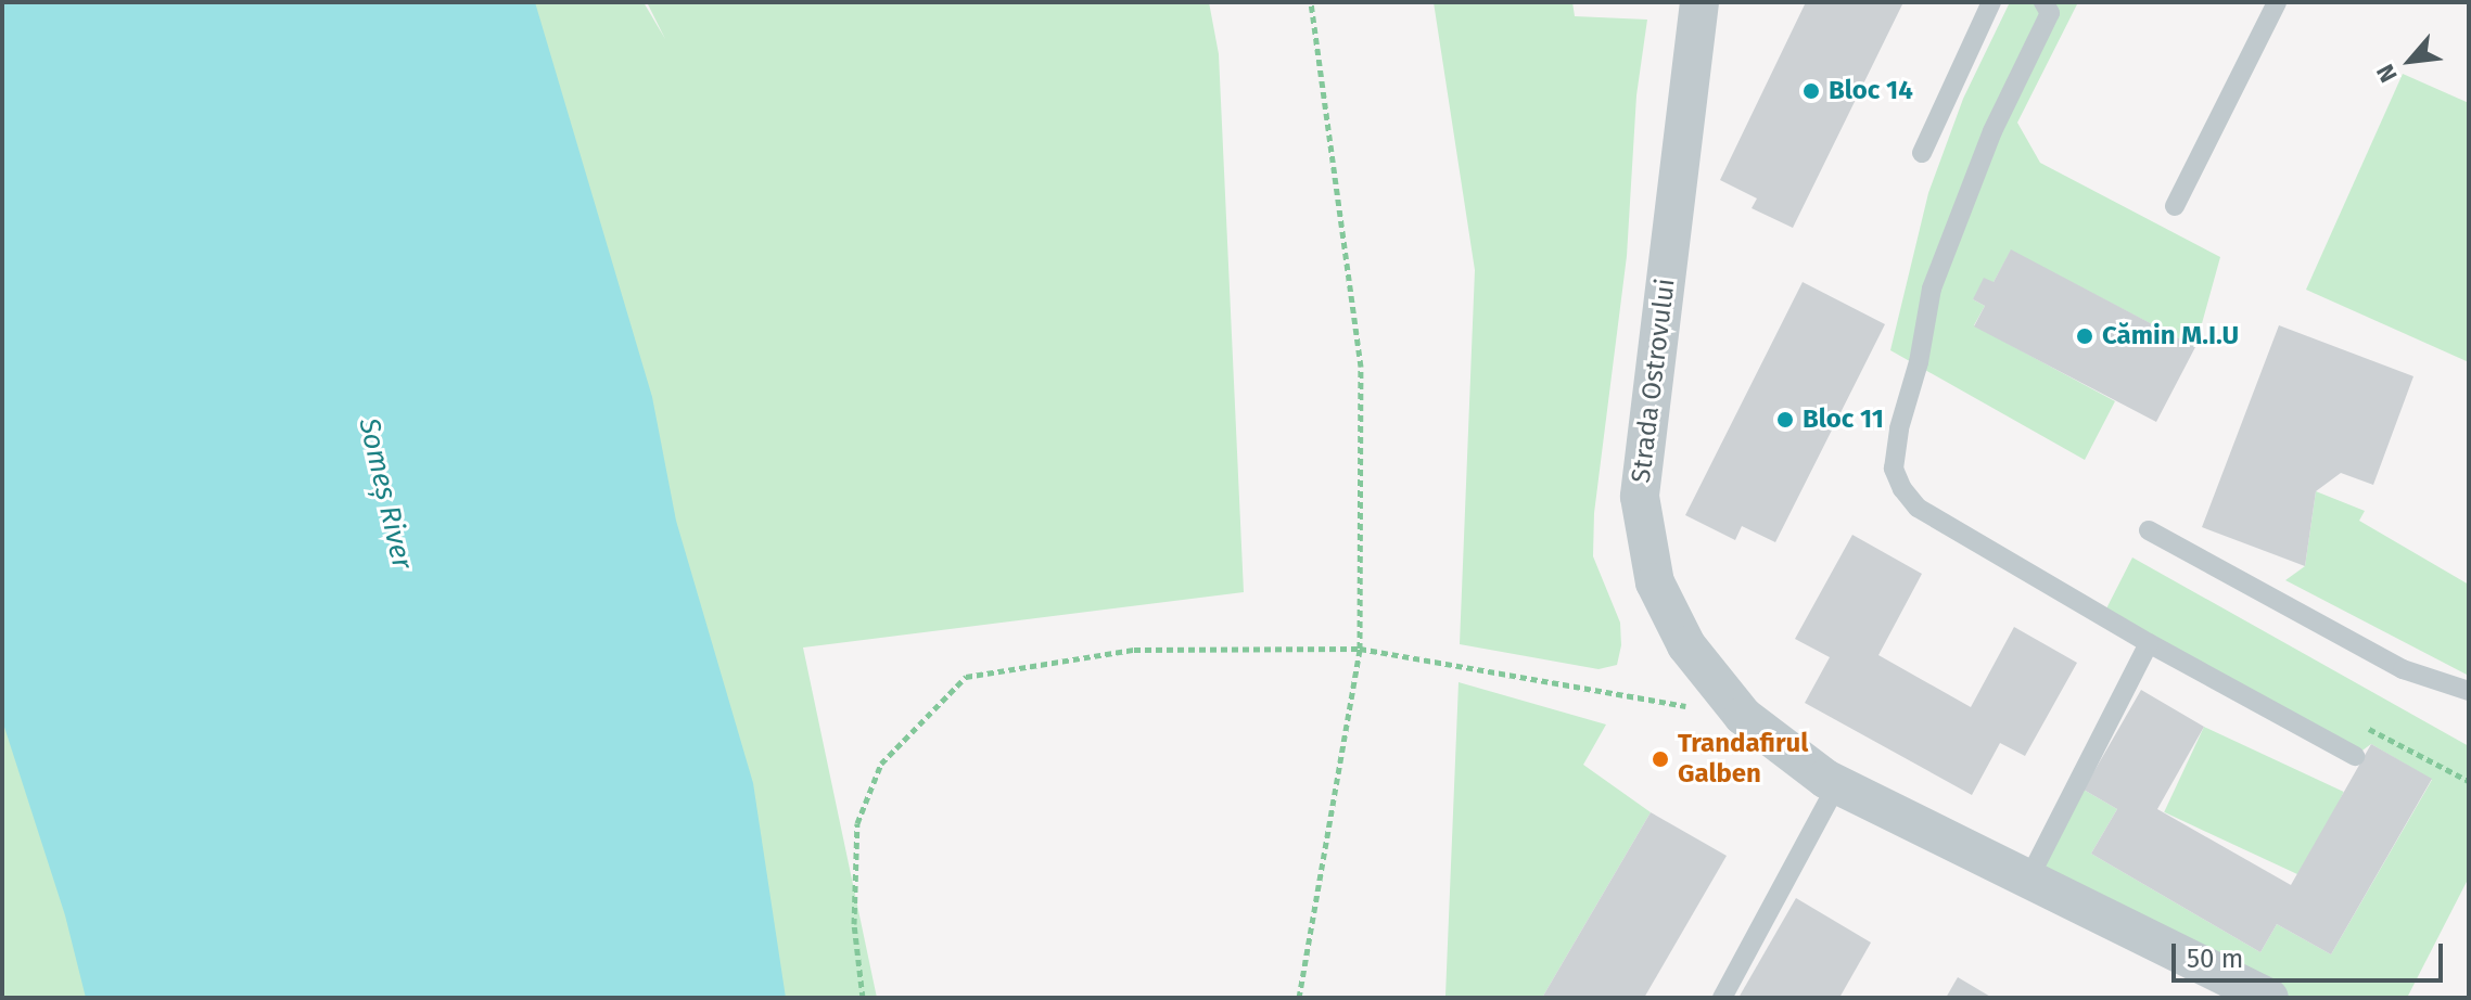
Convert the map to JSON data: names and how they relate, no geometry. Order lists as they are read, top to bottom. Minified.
{"streets":{"street":["Strada Ostrovului"]},"water":["Someș River"],"places":["Bloc 14","Cămin M.I.U","Bloc 11","Trandafirul Galben"],"scale_bar":"50 m","north":"bottom left"}
